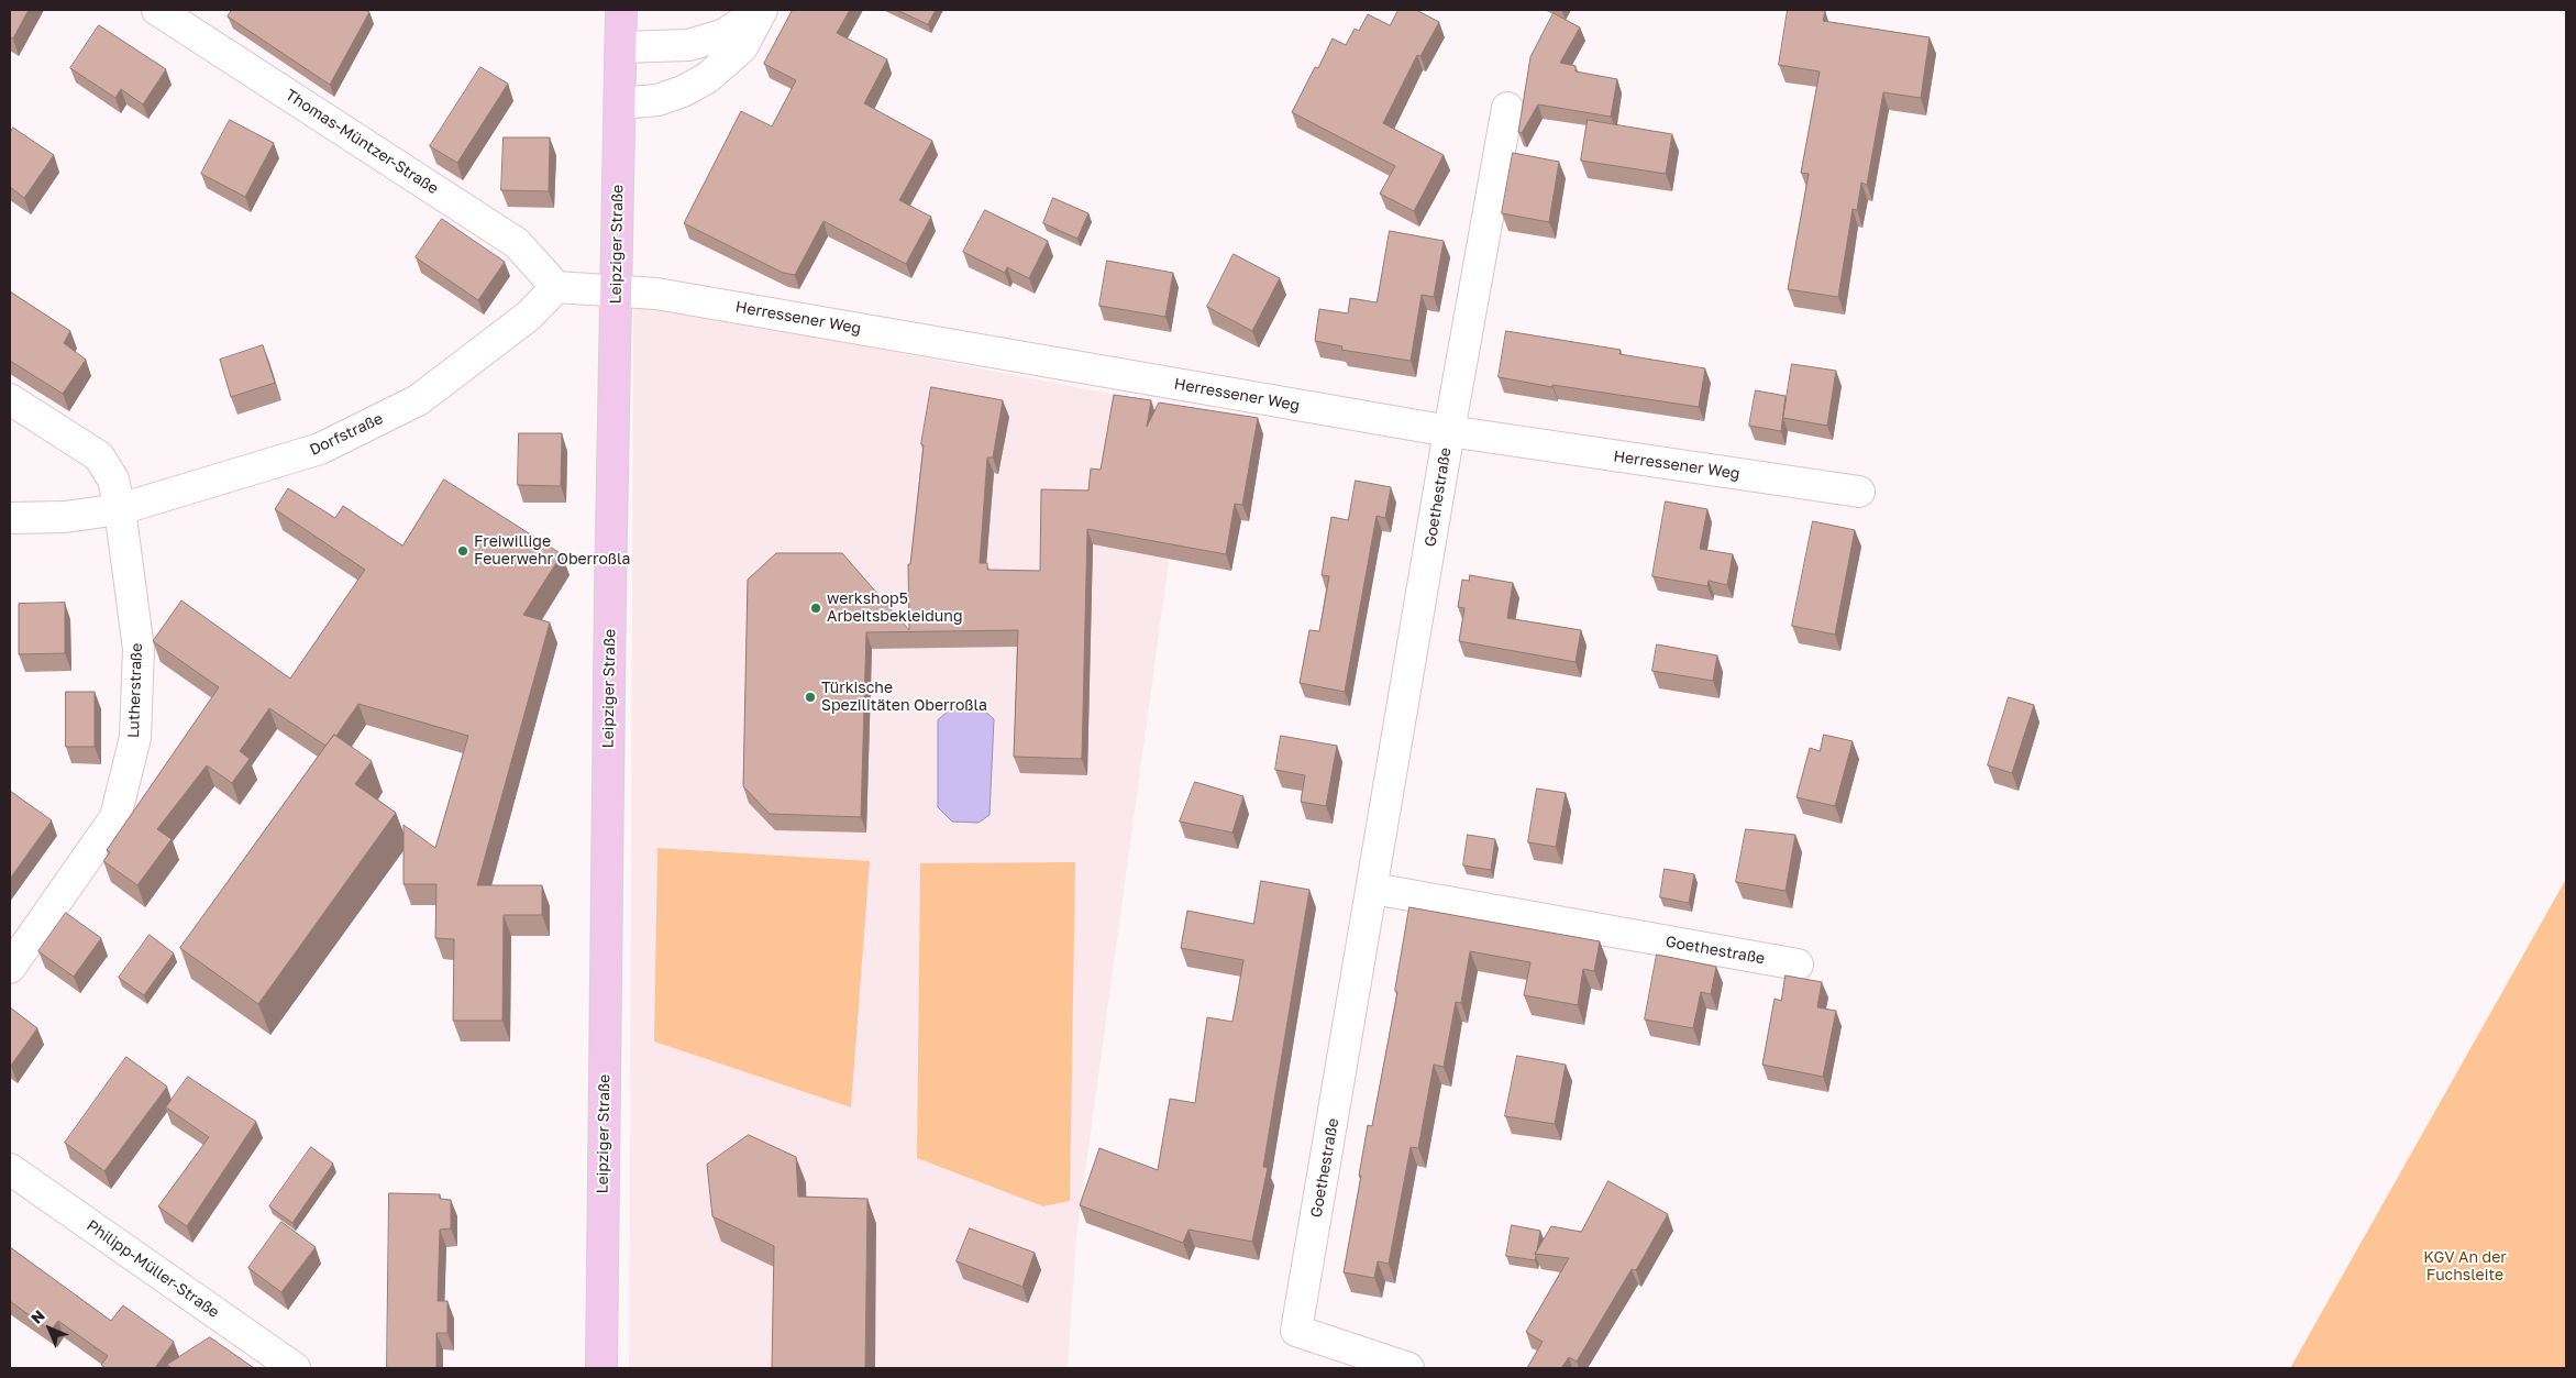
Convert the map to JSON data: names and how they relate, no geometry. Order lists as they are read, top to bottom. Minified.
{"streets":{"main road":["Leipziger Straße"],"street":["Thomas-Müntzer-Straße","Herressener Weg","Dorfstraße","Goethestraße","Lutherstraße","Philipp-Müller-Straße"]},"crossings":[["Thomas-Müntzer-Straße","Dorfstraße"],["Leipziger Straße","Herressener Weg"],["Herressener Weg","Goethestraße"],["Dorfstraße","Lutherstraße"]],"parks":["KGV An der Fuchsleite"],"places":["Freiwillige Feuerwehr Oberroßla","werkshop5 Arbeitsbekleidung","Türkische Spezilitäten Oberroßla"],"north":"top left"}
